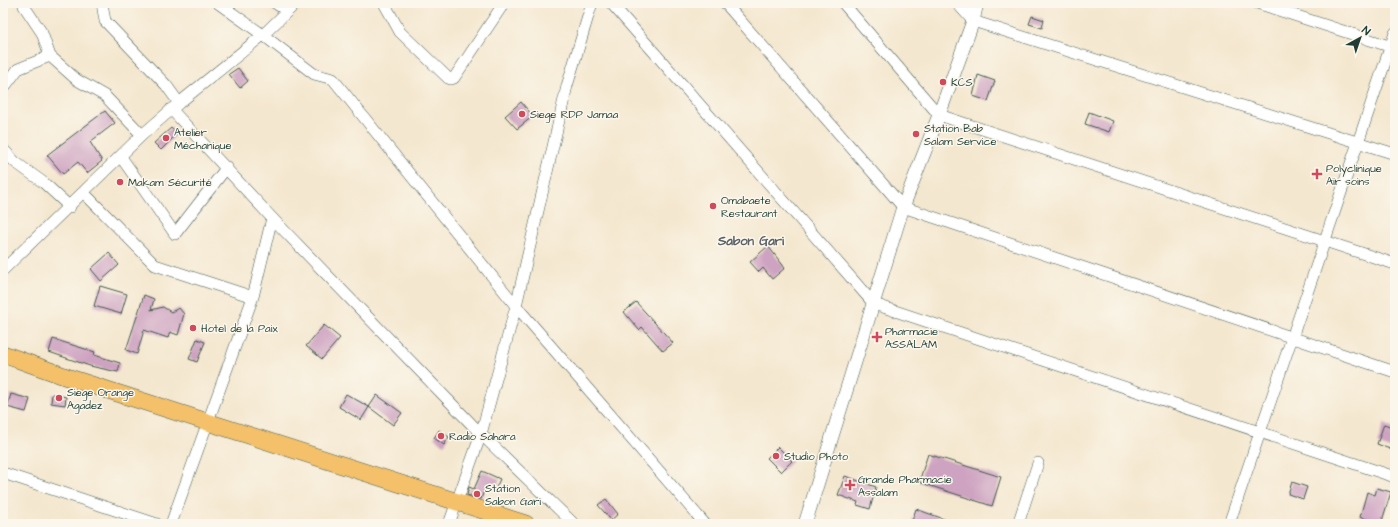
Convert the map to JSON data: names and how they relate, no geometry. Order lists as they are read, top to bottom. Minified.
{"districts":["Sabon Gari"],"places":{"other":["KCS","Siege RDP Jamaa","Station Bab Salam Service","Atelier Méchanique","Makam Sécurité","Omabaete Restaurant","Hotel de la Paix","Siege Orange Agadez","Radio Sahara","Studio Photo","Station Sabon Gari"],"health":["Polyclinique Aïr soins","Pharmacie ASSALAM","Grande Pharmacie Assalam"]},"north":"top right"}
